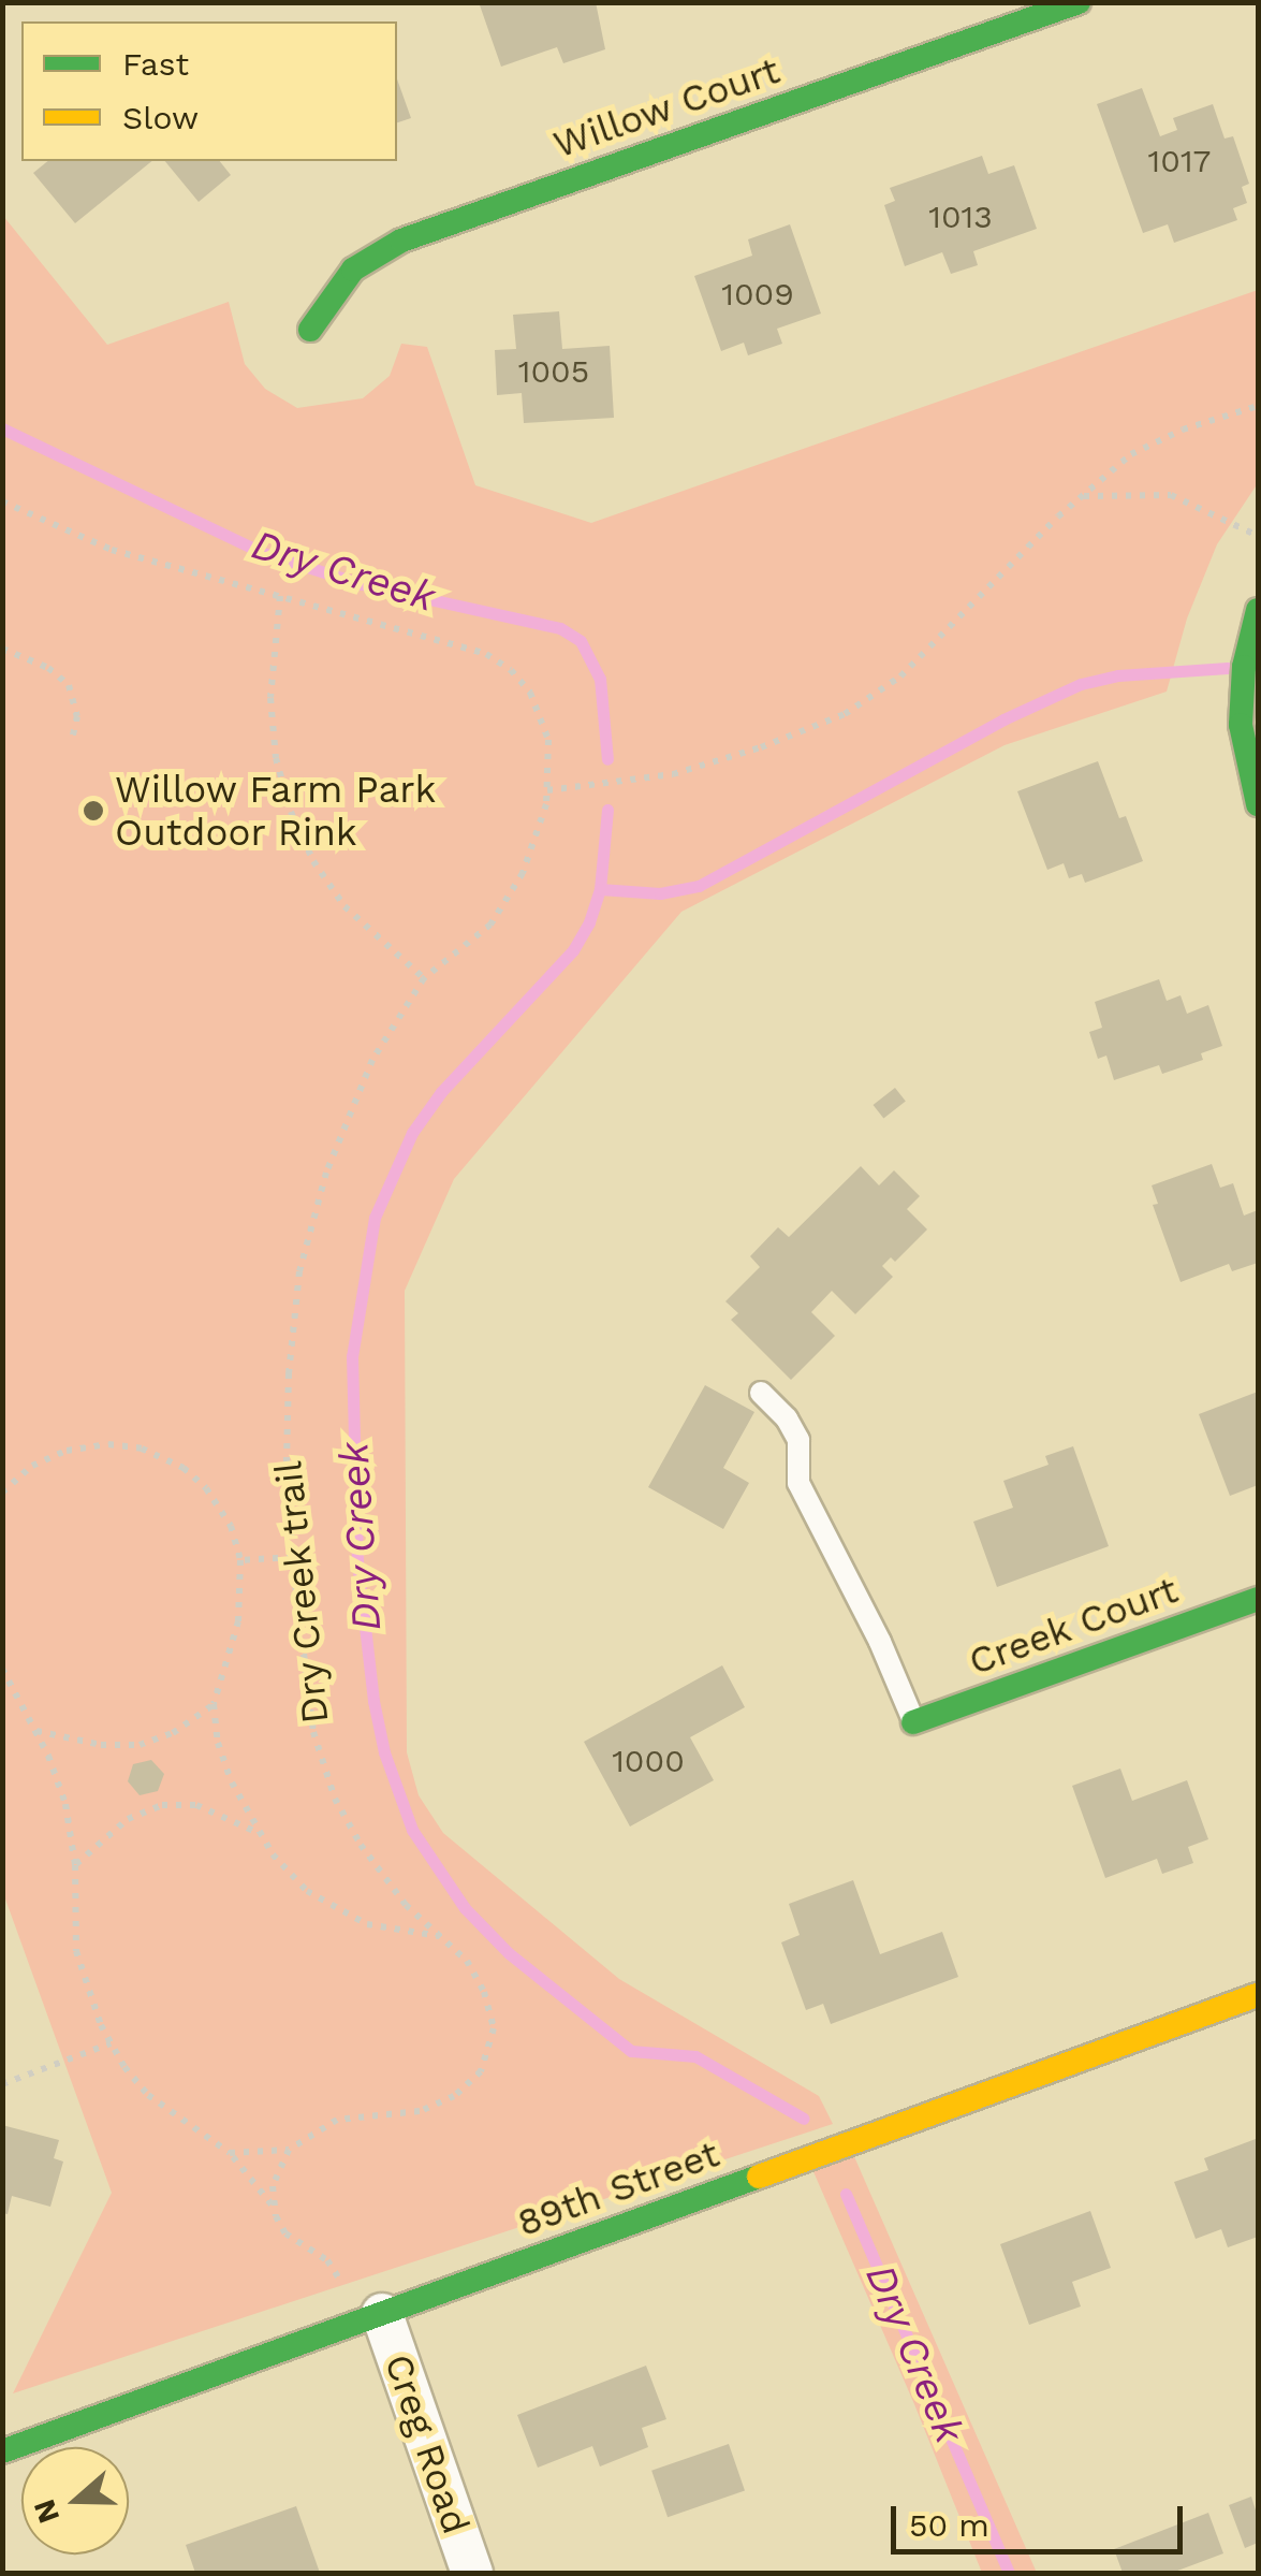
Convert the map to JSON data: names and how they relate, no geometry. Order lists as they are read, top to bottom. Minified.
{"streets":{"street":["Willow Court","Creek Court","89th Street","Creg Road"],"path":["Dry Creek trail"]},"crossings":[["89th Street","Creg Road"]],"water":["Dry Creek"],"places":["Willow Farm Park Outdoor Rink"],"house_numbers":["1017","1013","1009","1005","1000"],"legend":["Fast","Slow"],"scale_bar":"50 m","north":"left"}
